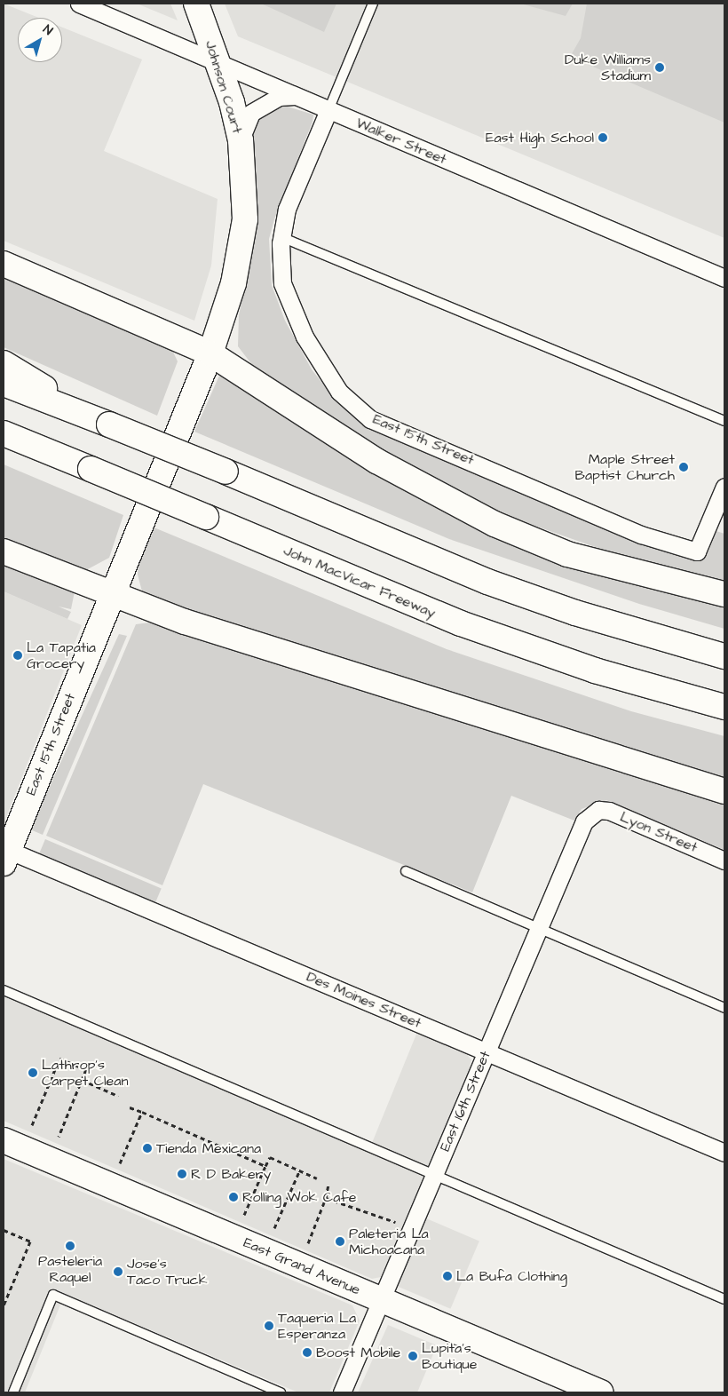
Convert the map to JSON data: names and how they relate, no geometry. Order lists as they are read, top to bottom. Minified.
{"streets":{"main road":["Johnson Court","East 15th Street","John MacVicar Freeway","East Grand Avenue"],"street":["Walker Street","Lyon Street","Des Moines Street","East 16th Street"]},"crossings":[["Johnson Court","Walker Street"],["Johnson Court","East 15th Street"],["Walker Street","East 15th Street"],["East 15th Street","Des Moines Street"],["Lyon Street","East 16th Street"],["Des Moines Street","East 16th Street"],["East 16th Street","East Grand Avenue"]],"places":["Duke Williams Stadium","East High School","Maple Street Baptist Church","La Tapatia Grocery","Lathrop's Carpet Clean","Tienda Mexicana","R D Bakery","Rolling Wok Cafe","Paleteria La Michoacana","Pasteleria Raquel","Jose’s Taco Truck","La Bufa Clothing","Taqueria La Esperanza","Boost Mobile","Lupita's Boutique"],"north":"top right"}
